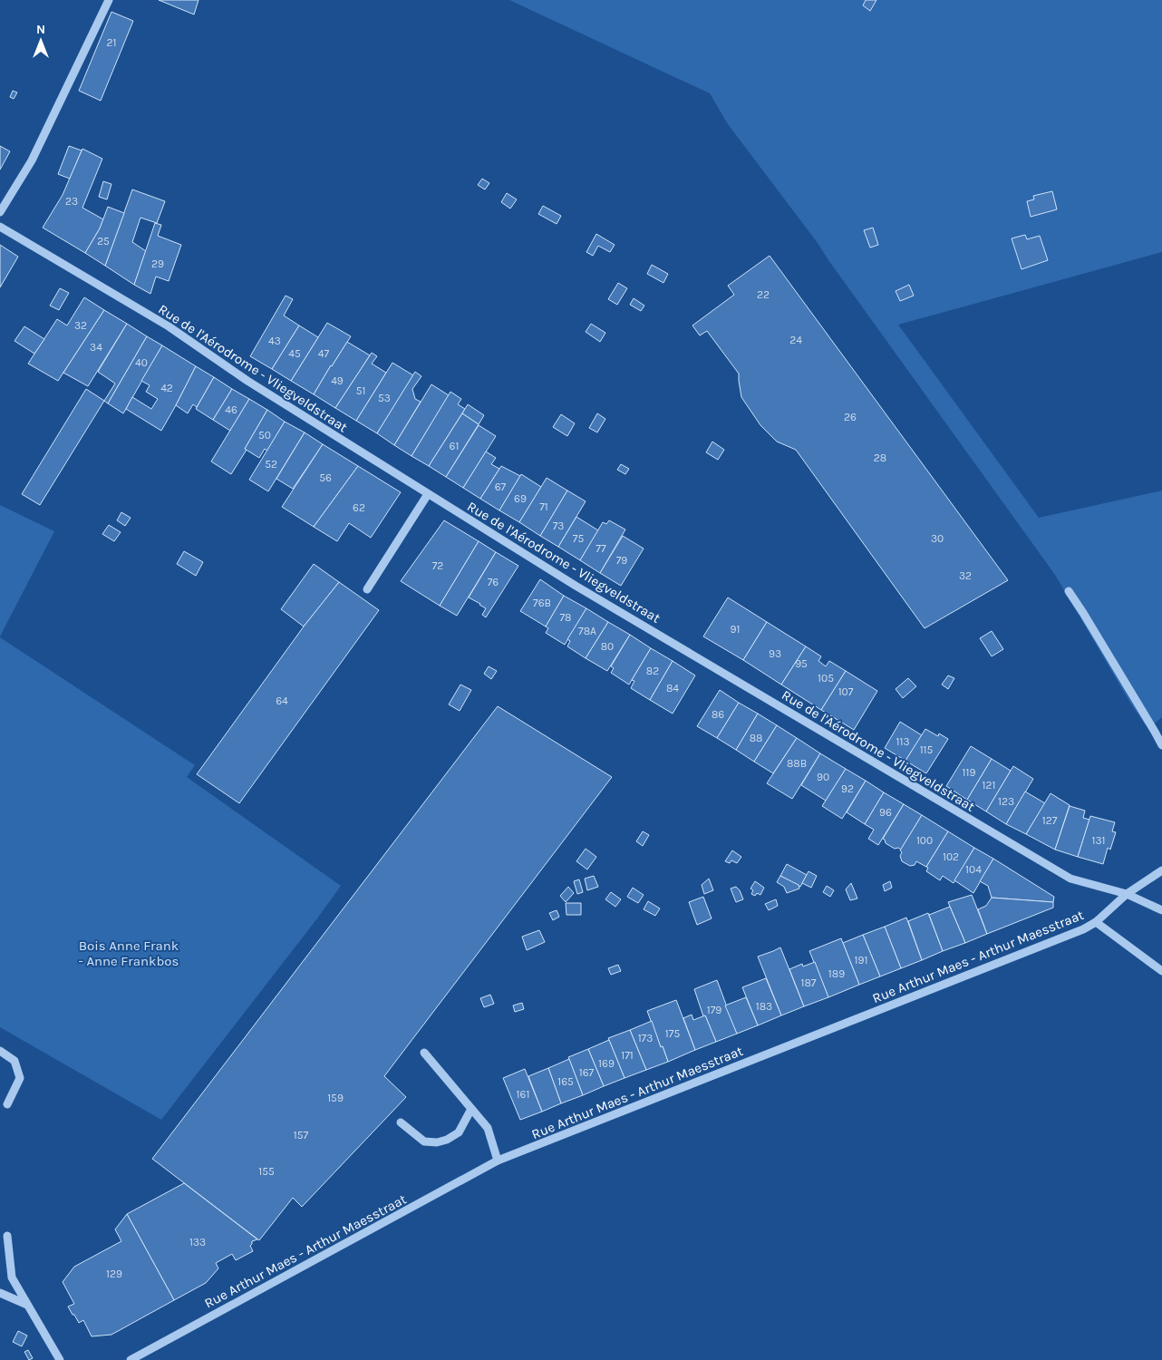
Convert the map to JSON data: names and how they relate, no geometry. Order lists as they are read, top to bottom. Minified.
{"streets":{"street":["Rue de l'Aérodrome - Vliegveldstraat","Rue Arthur Maes - Arthur Maesstraat"]},"crossings":[["Rue de l'Aérodrome - Vliegveldstraat","Rue Arthur Maes - Arthur Maesstraat"]],"parks":["Bois Anne Frank - Anne Frankbos"],"house_numbers":["21","23","25","29","22","32","24","43","34","45","47","40","49","42","51","53","46","26","50","61","28","52","56","67","69","71","62","73","75","30","77","79","72","32","76","76B","78","91","78A","80","93","95","82","105","84","107","64","86","88","113","115","88B","119","90","121","92","123","96","127","100","131","102","104","191","189","187","183","179","175","173","171","169","167","165","161","159","157","155","133","129"],"north":"top"}
